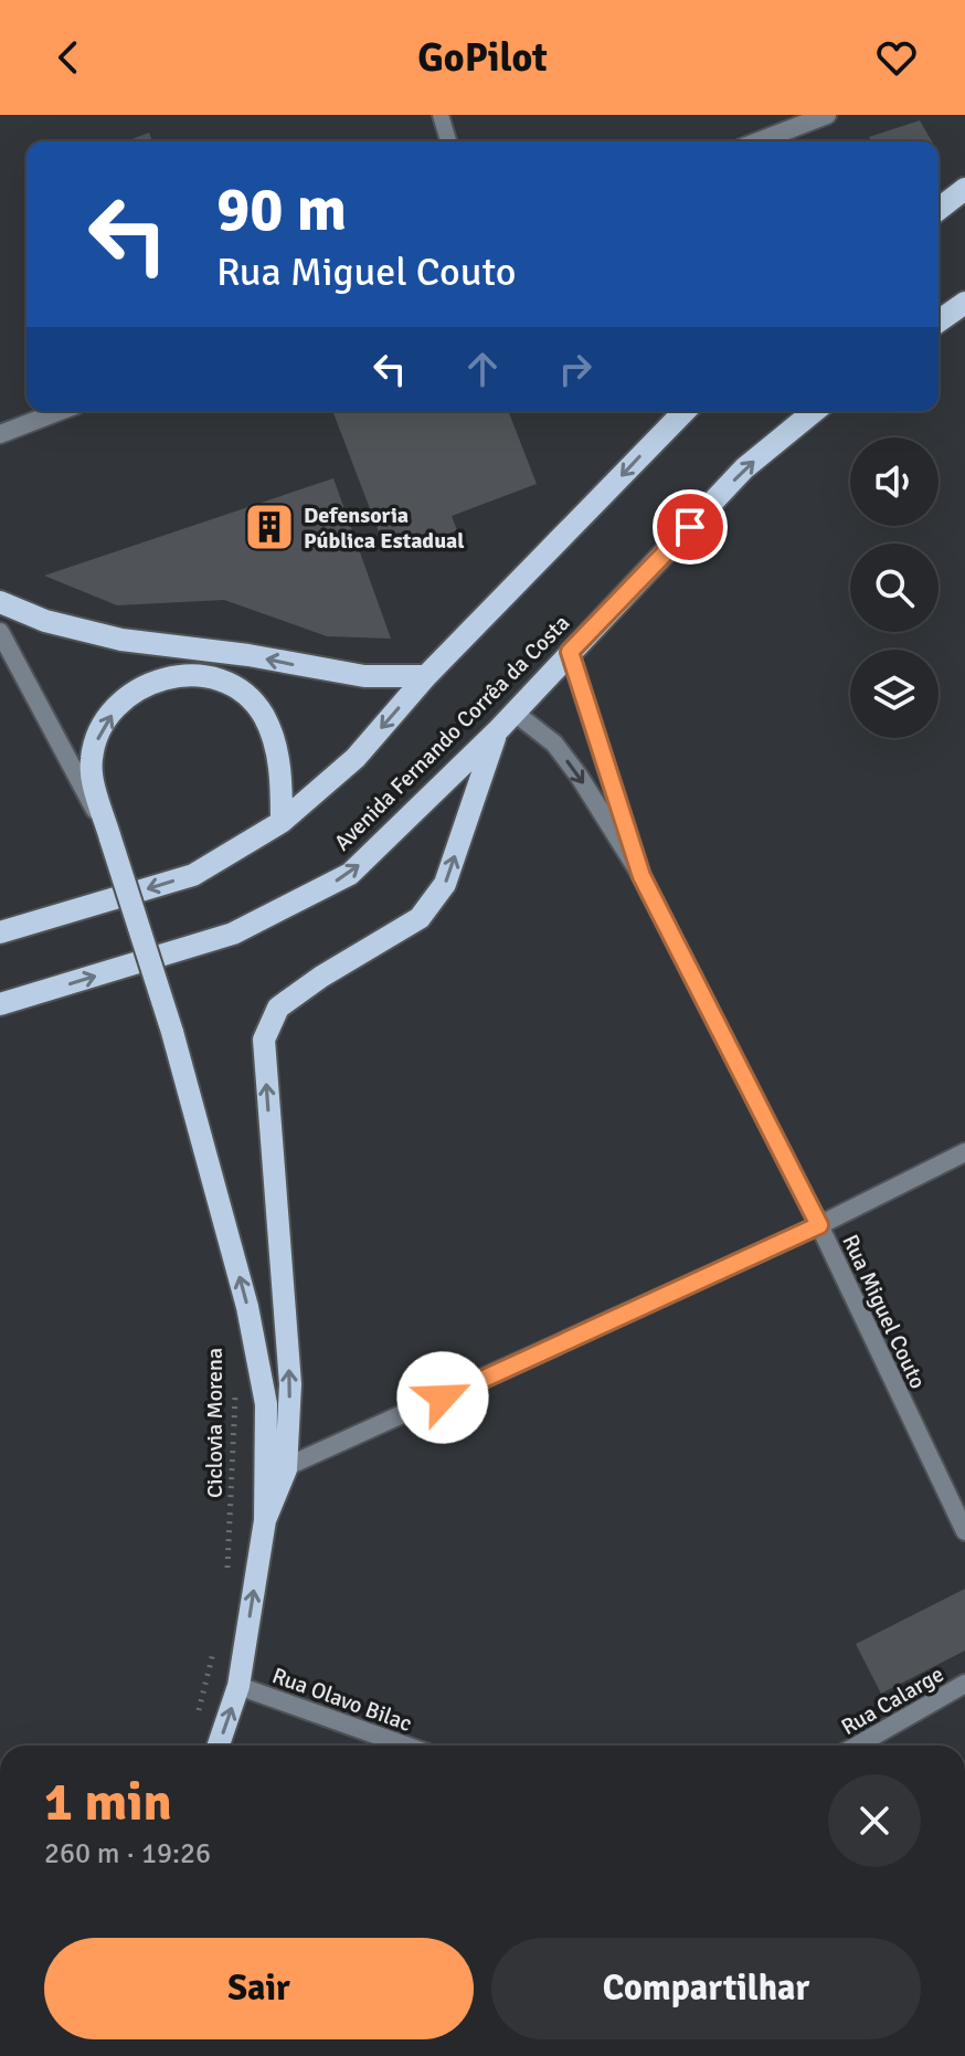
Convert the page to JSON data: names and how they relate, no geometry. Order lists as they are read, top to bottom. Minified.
{"streets":{"main road":["Avenida Fernando Corrêa da Costa"],"street":["Rua Miguel Couto","Rua Olavo Bilac","Rua Calarge"],"path":["Ciclovia Morena"]},"crossings":[["Avenida Fernando Corrêa da Costa","Rua Miguel Couto"]],"places":{"building":["Defensoria Pública Estadual"]},"page":{"header":"GoPilot","turn":["90 m","Rua Miguel Couto"],"heading":["1 min","260 m · 19:26"],"buttons":["Sair","Compartilhar"]}}
